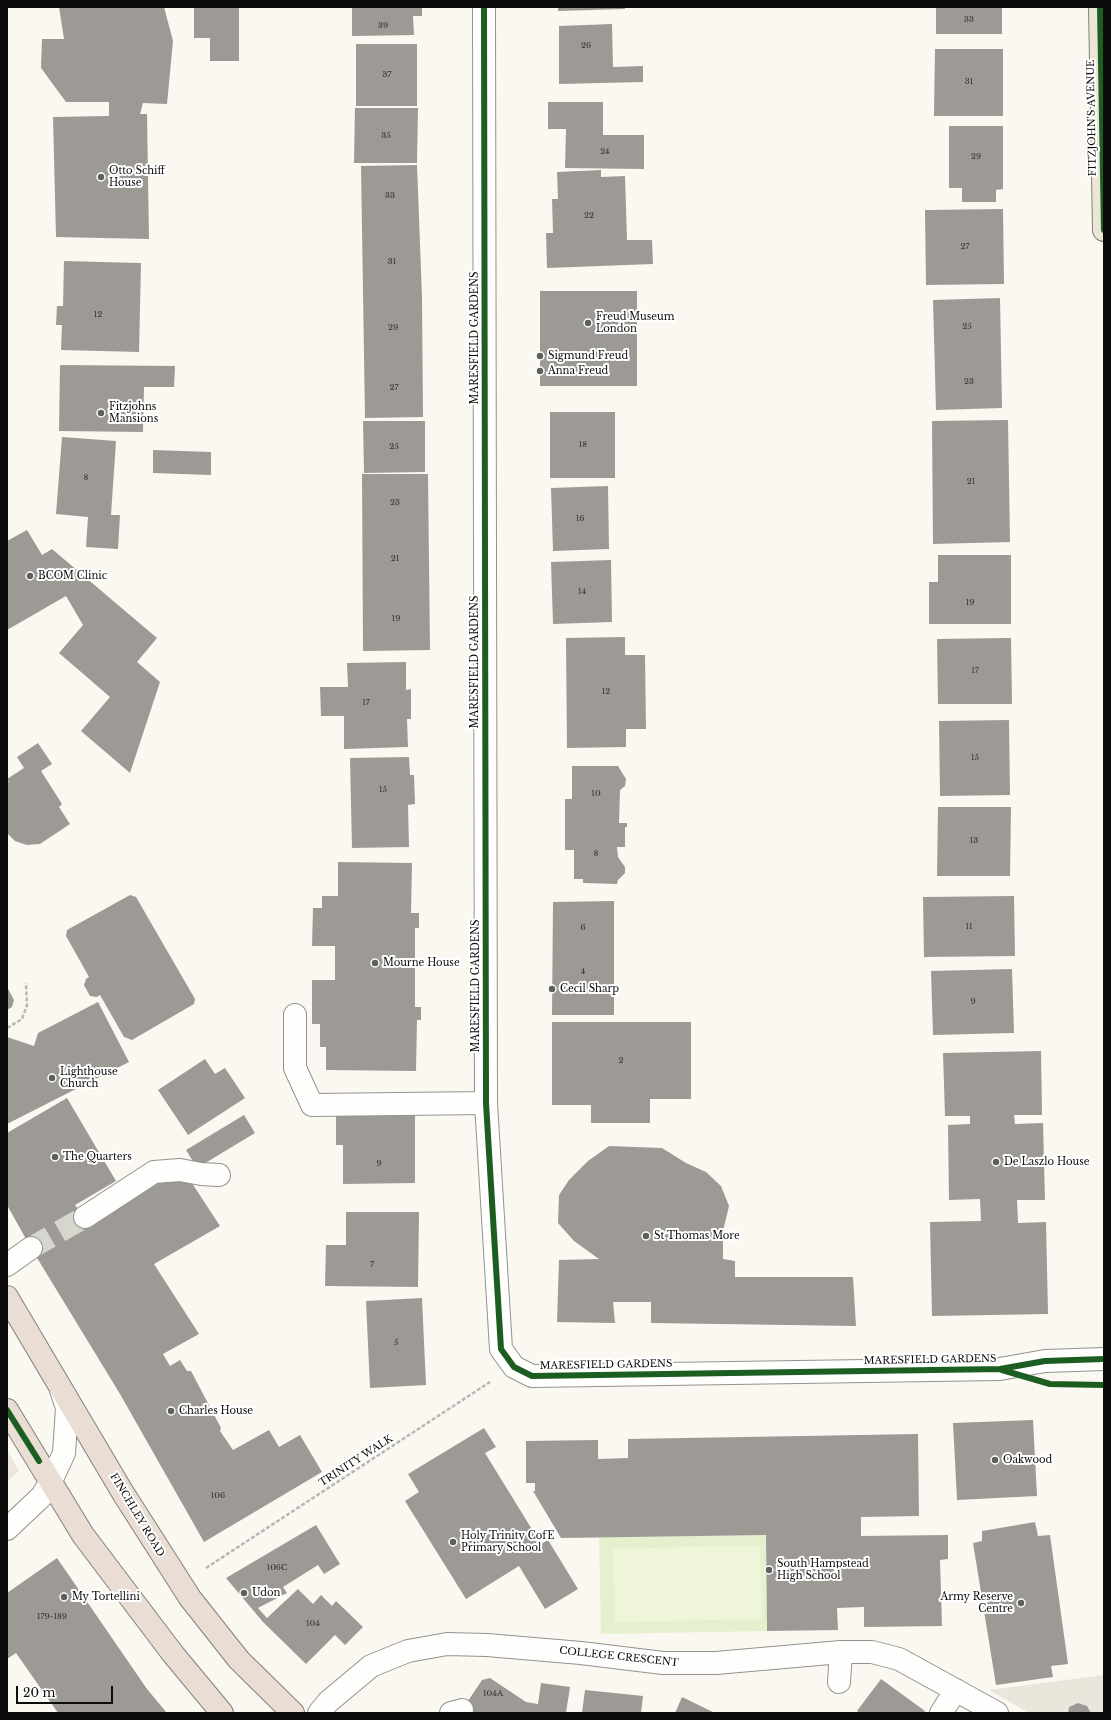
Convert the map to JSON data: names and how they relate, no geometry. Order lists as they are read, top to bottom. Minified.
{"streets":{"highway":["FINCHLEY ROAD"],"main road":["FITZJOHN'S AVENUE"],"street":["MARESFIELD GARDENS","COLLEGE CRESCENT"],"path":["TRINITY WALK"]},"crossings":[["MARESFIELD GARDENS","TRINITY WALK"]],"places":["Otto Schiff House","Freud Museum London","Sigmund Freud","Anna Freud","Fitzjohns Mansions","BCOM Clinic","Mourne House","Cecil Sharp","Lighthouse Church","The Quarters","De Laszlo House","St Thomas More","Charles House","Oakwood","Holy Trinity CofE Primary School","South Hampstead High School","Udon","My Tortellini","Army Reserve Centre"],"house_numbers":["33","39","26","37","31","35","24","29","33","22","27","31","12","25","29","23","27","18","25","8","21","23","16","21","14","19","19","17","12","17","15","15","10","13","8","11","6","4","9","2","9","7","5","106","106C","179-189","104","104A"],"scale_bar":"20 m"}
